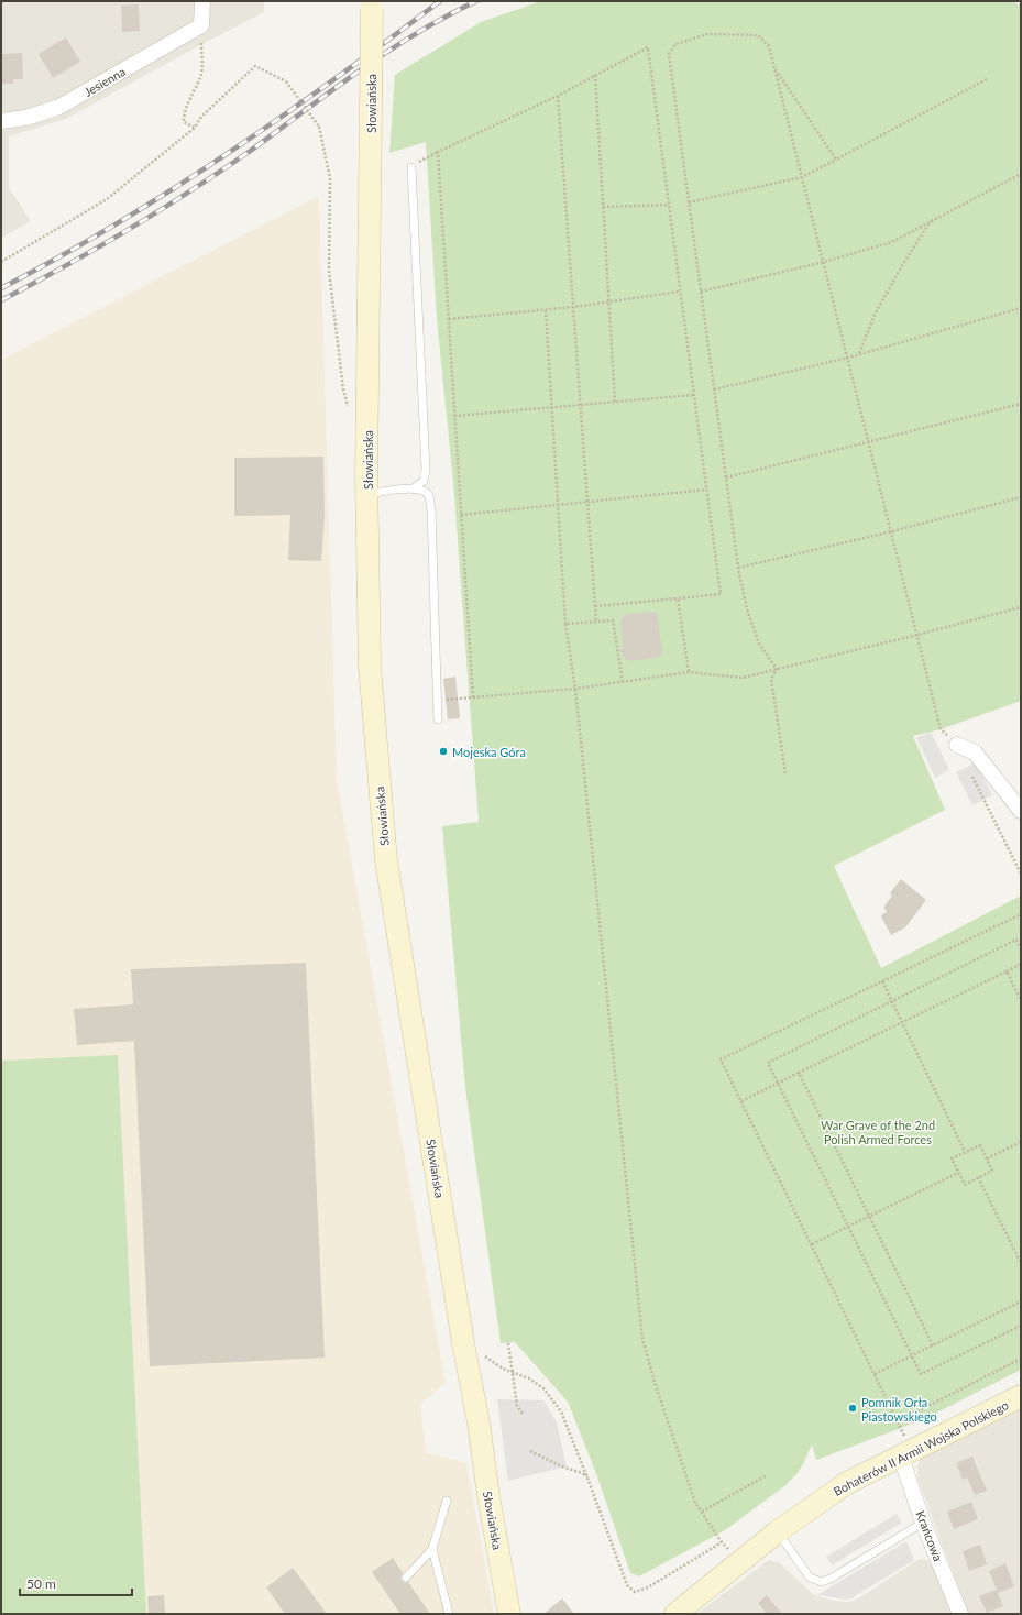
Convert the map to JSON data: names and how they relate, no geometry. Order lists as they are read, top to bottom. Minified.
{"streets":{"street":["Jesienna","Słowiańska","Bohaterów II Armii Wojska Polskiego","Krańcowa"]},"crossings":[["Bohaterów II Armii Wojska Polskiego","Krańcowa"]],"parks":["War Grave of the 2nd Polish Armed Forces"],"places":["Mojeska Góra","Pomnik Orła Piastowskiego"],"scale_bar":"50 m"}
